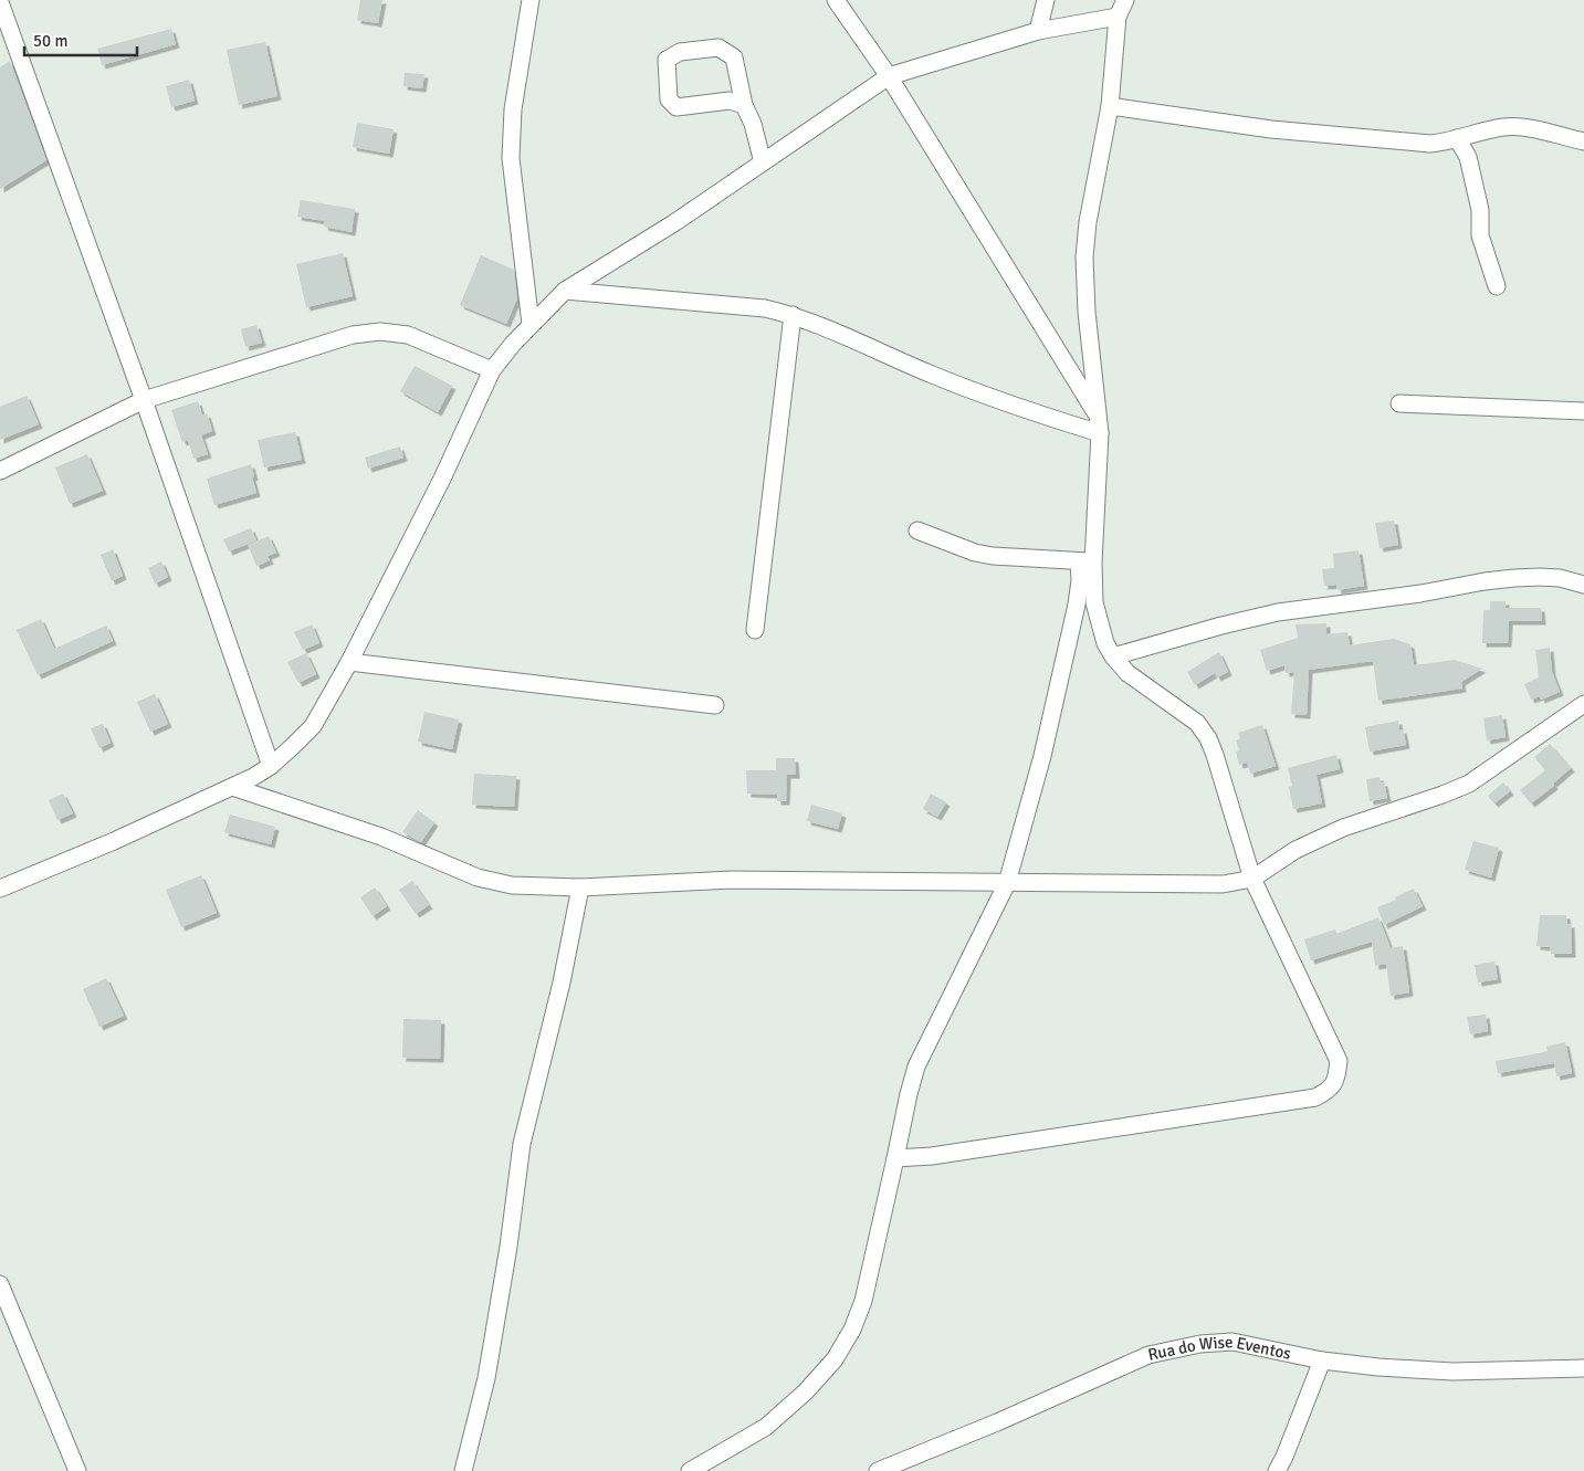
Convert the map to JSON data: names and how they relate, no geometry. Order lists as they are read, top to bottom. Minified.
{"streets":{"street":["Rua do Wise Eventos"]},"scale_bar":"50 m"}
